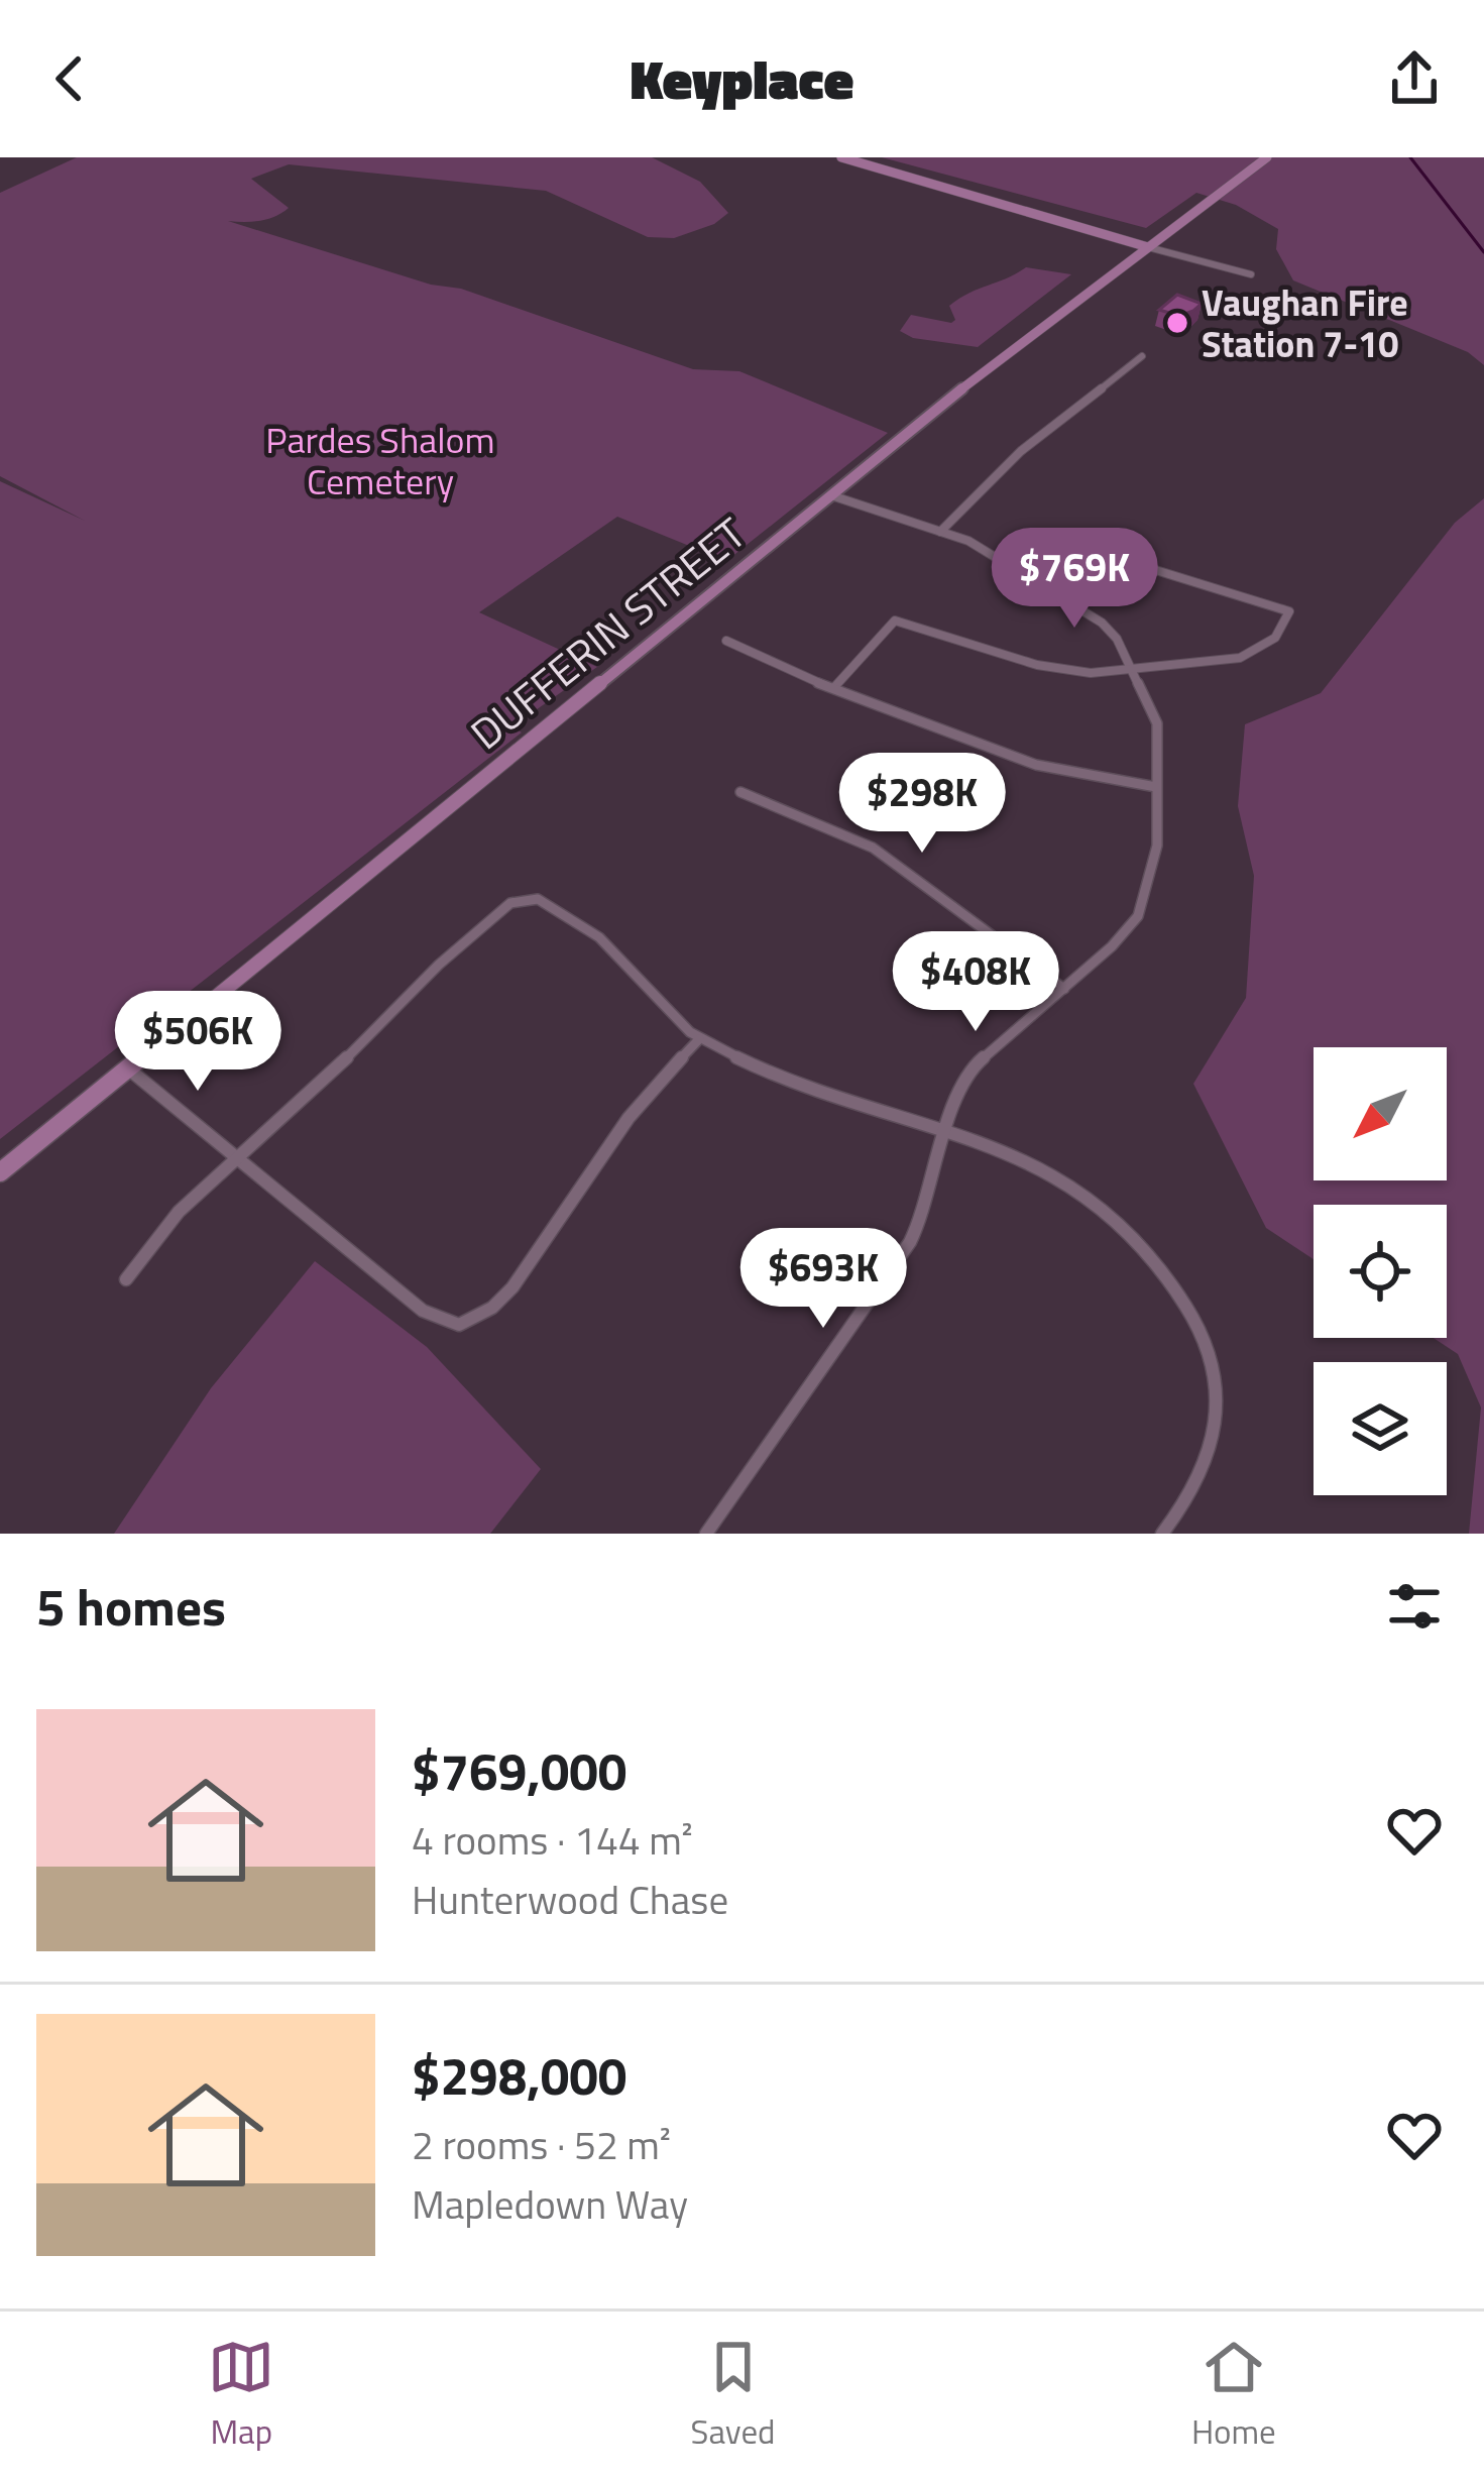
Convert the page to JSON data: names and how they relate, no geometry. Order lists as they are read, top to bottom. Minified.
{"streets":{"main road":["DUFFERIN STREET"]},"parks":["Pardes Shalom Cemetery"],"places":["Vaughan Fire Station 7-10"],"north":"bottom left","page":{"header":"Keyplace","price":["$769K","$298K","$408K","$506K","$693K"],"heading":"5 homes","list":[{"name":"$769,000","note":"4 rooms · 144 m² · Hunterwood Chase"},{"name":"$298,000","note":"2 rooms · 52 m² · Mapledown Way"}],"tabs":["Map","Saved","Home"]}}
